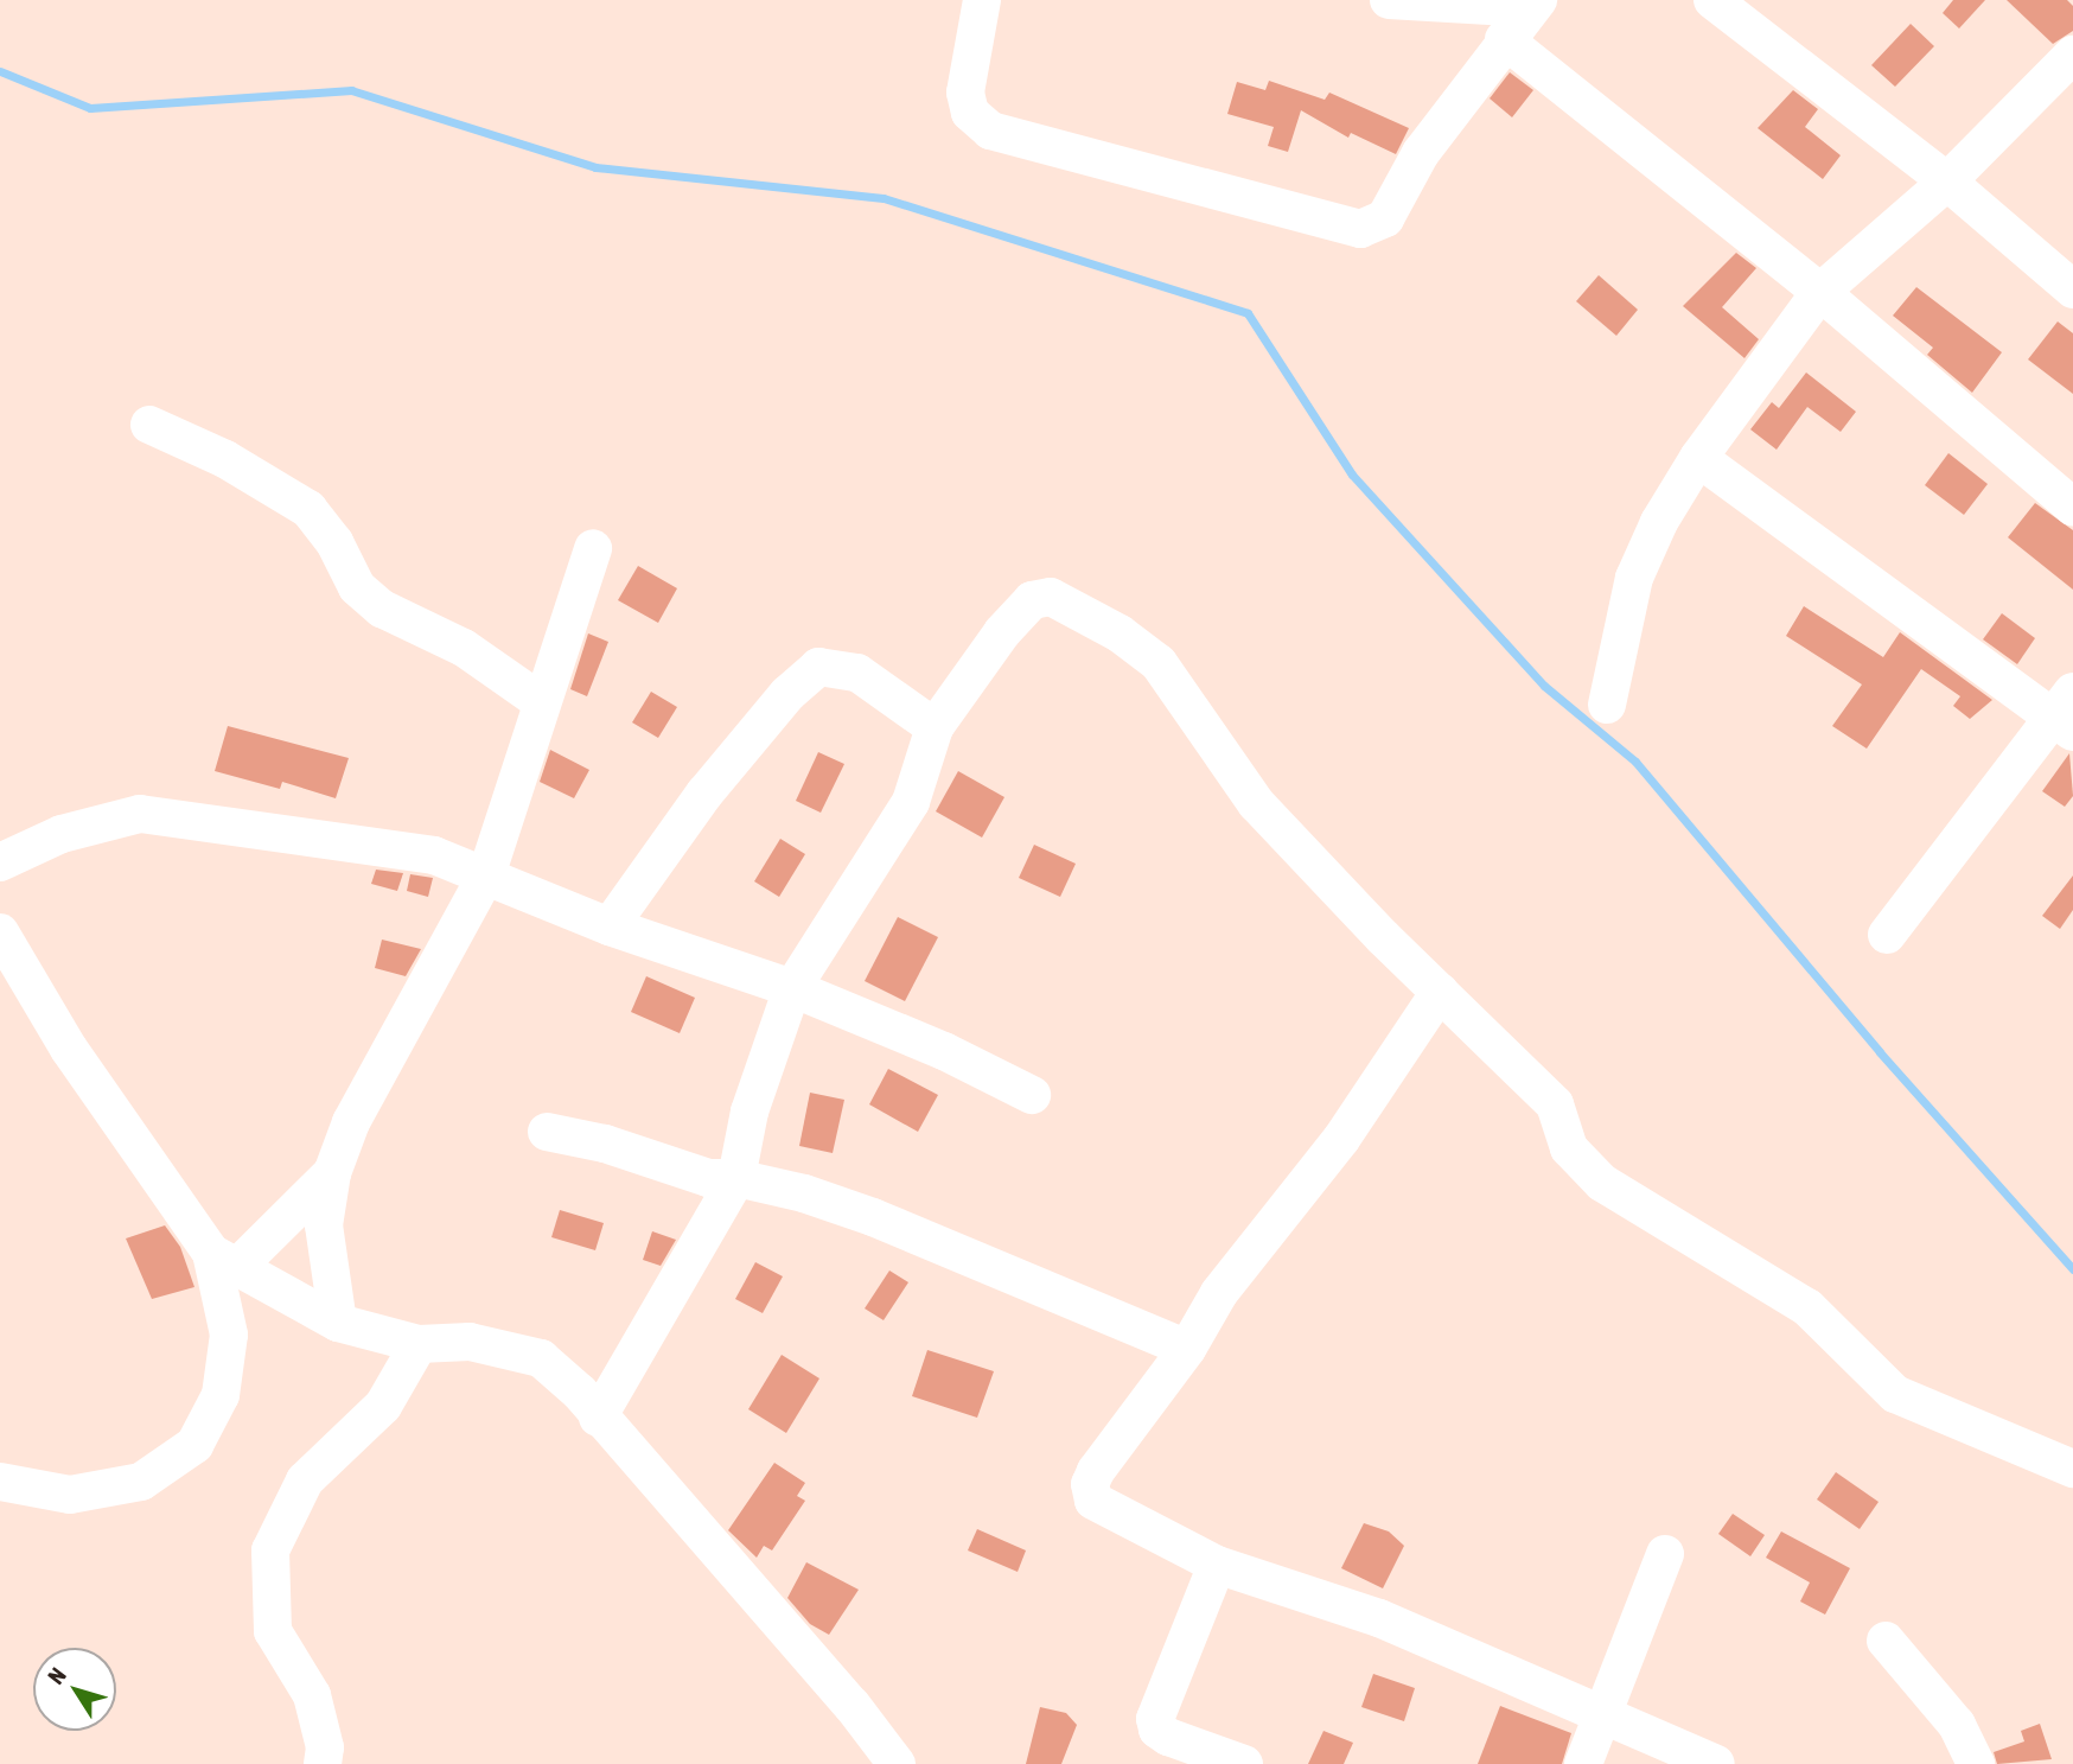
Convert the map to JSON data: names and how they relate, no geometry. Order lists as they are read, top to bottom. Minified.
{"north":"top left"}
